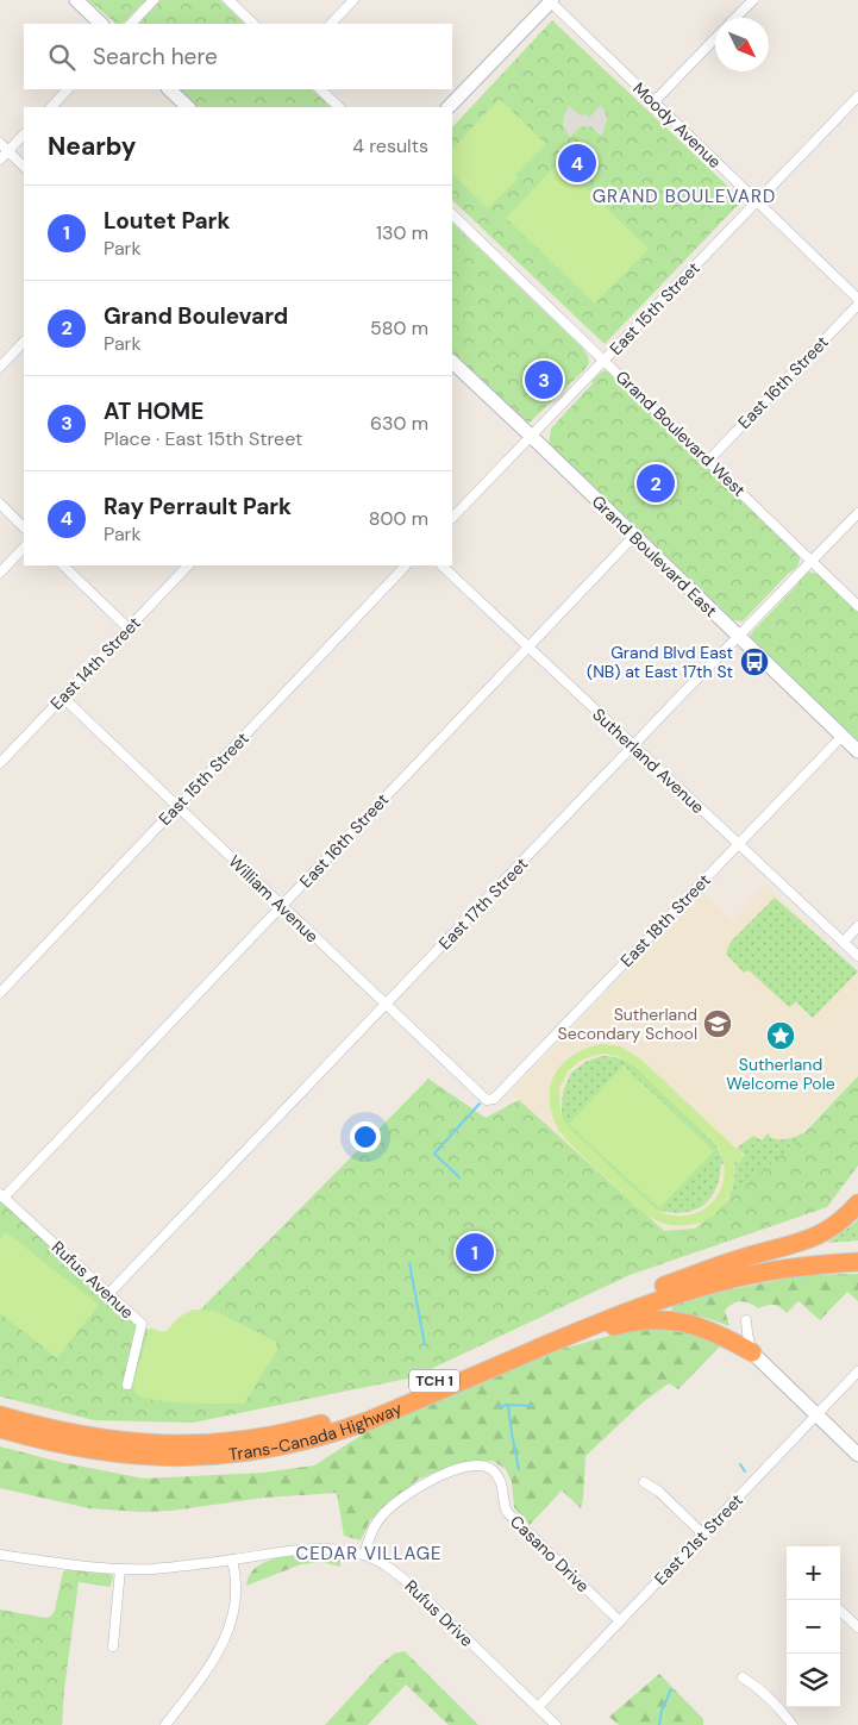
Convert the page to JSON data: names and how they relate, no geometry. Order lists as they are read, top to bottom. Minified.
{"streets":{"highway":["TCH 1","Trans-Canada Highway"],"main road":["Grand Boulevard East"],"street":["Moody Avenue","East 15th Street","East 16th Street","Grand Boulevard West","East 14th Street","Sutherland Avenue","William Avenue","East 17th Street","East 18th Street","Rufus Avenue","East 21st Street","Casano Drive","Rufus Drive"]},"crossings":[["Moody Avenue","East 15th Street"],["East 15th Street","Grand Boulevard West"],["East 15th Street","Grand Boulevard East"],["East 15th Street","William Avenue"],["East 16th Street","Grand Boulevard West"],["East 16th Street","Grand Boulevard East"],["East 16th Street","Sutherland Avenue"],["East 16th Street","William Avenue"],["East 16th Street","Rufus Avenue"],["Grand Boulevard West","East 17th Street"],["Grand Boulevard East","East 17th Street"],["Grand Boulevard East","East 18th Street"],["East 14th Street","William Avenue"],["Sutherland Avenue","East 17th Street"],["Sutherland Avenue","East 18th Street"],["William Avenue","East 17th Street"],["William Avenue","East 18th Street"],["East 17th Street","Rufus Avenue"],["East 21st Street","Casano Drive"],["East 21st Street","Rufus Drive"],["Casano Drive","Rufus Drive"]],"districts":["GRAND BOULEVARD","CEDAR VILLAGE"],"places":{"bus stop":["Grand Blvd East (NB) at East 17th St"],"school or university":["Sutherland Secondary School"],"place":["Sutherland Welcome Pole"]},"north":"bottom right","page":{"search":"Search here","heading":["Nearby","4 results"],"pins":["4","3","2","1"],"list":[{"mark":"1","name":"Loutet Park","note":"Park","value":"130 m"},{"mark":"2","name":"Grand Boulevard","note":"Park","value":"580 m"},{"mark":"3","name":"AT HOME","note":"Place · East 15th Street","value":"630 m"},{"mark":"4","name":"Ray Perrault Park","note":"Park","value":"800 m"}],"map_buttons":["+","−"]}}
